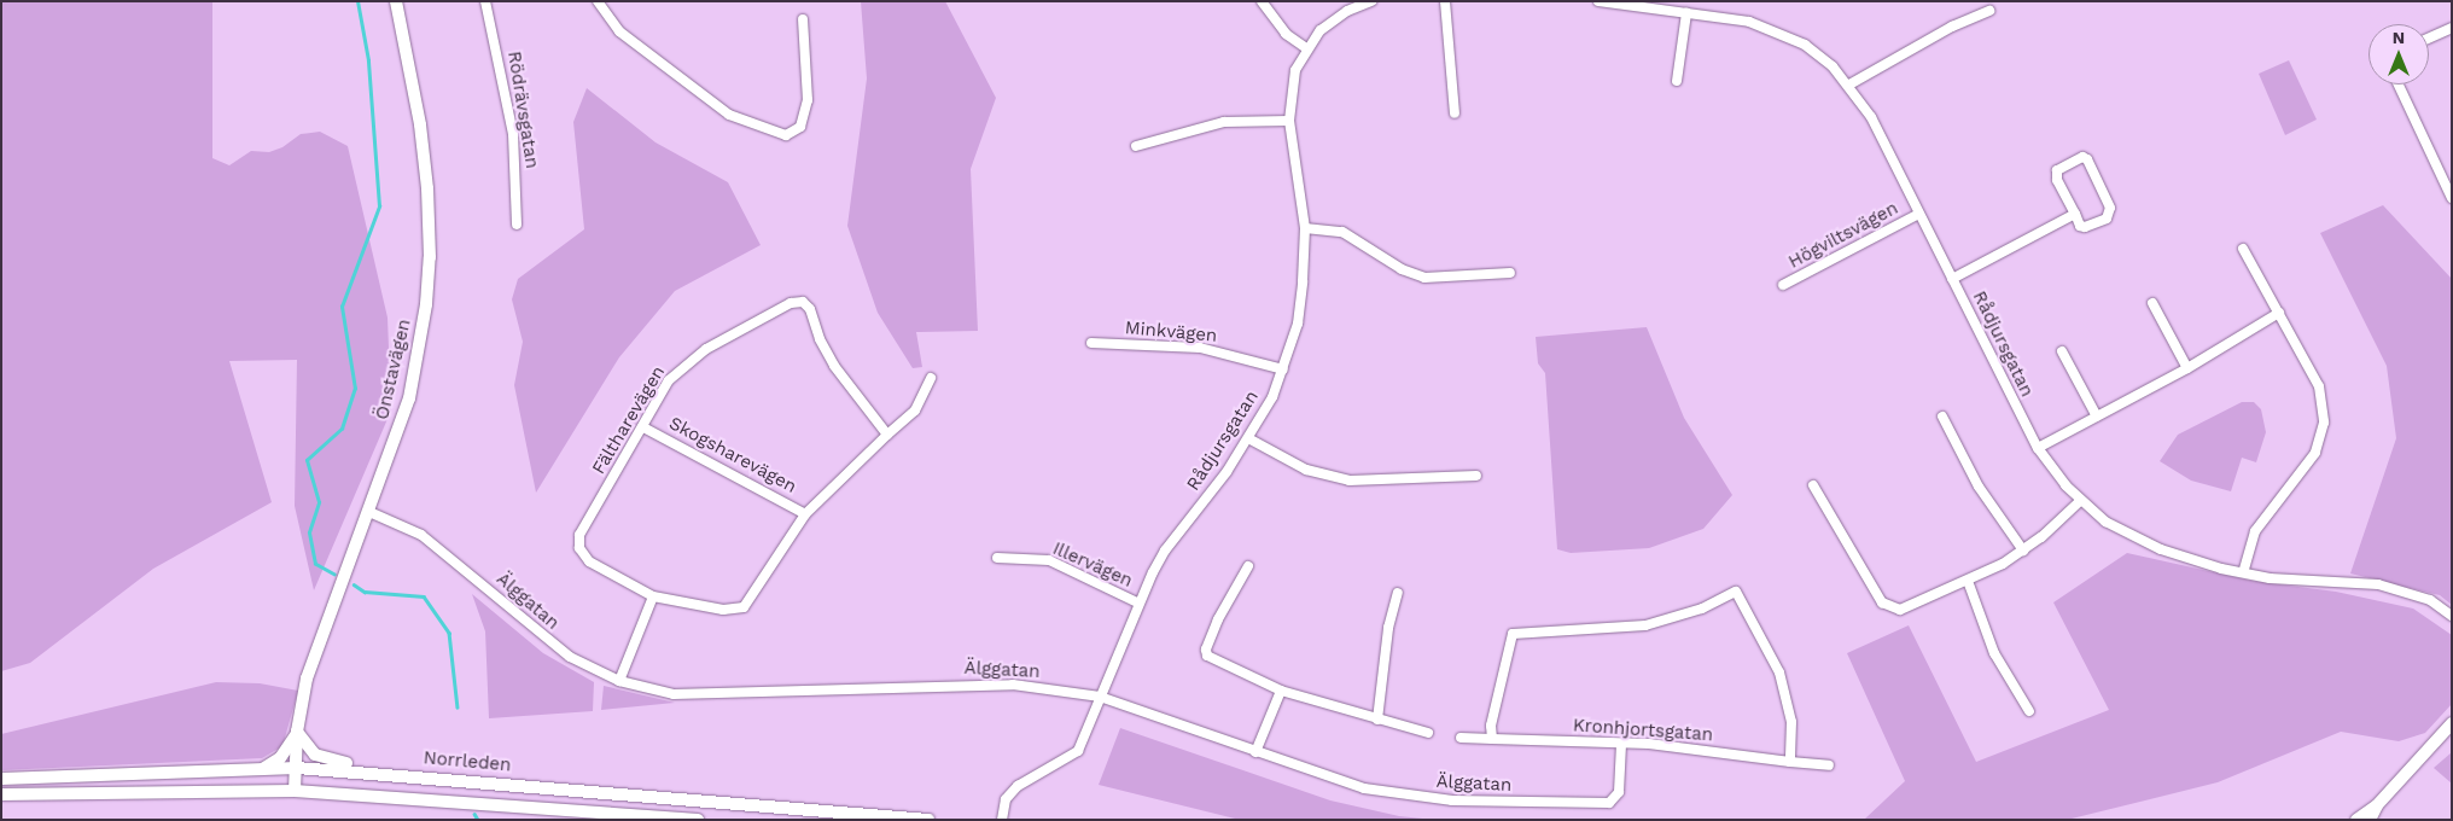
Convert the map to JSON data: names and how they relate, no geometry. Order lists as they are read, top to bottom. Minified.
{"streets":{"main road":["Önstavägen","Norrleden"],"street":["Rödrävsgatan","Högviltsvägen","Minkvägen","Rådjursgatan","Fältharevägen","Skogsharevägen","Illervägen","Älggatan","Kronhjortsgatan"]},"crossings":[["Högviltsvägen","Rådjursgatan"],["Minkvägen","Rådjursgatan"],["Rådjursgatan","Illervägen"],["Rådjursgatan","Älggatan"],["Önstavägen","Älggatan"],["Fältharevägen","Skogsharevägen"],["Älggatan","Kronhjortsgatan"]],"north":"top"}
